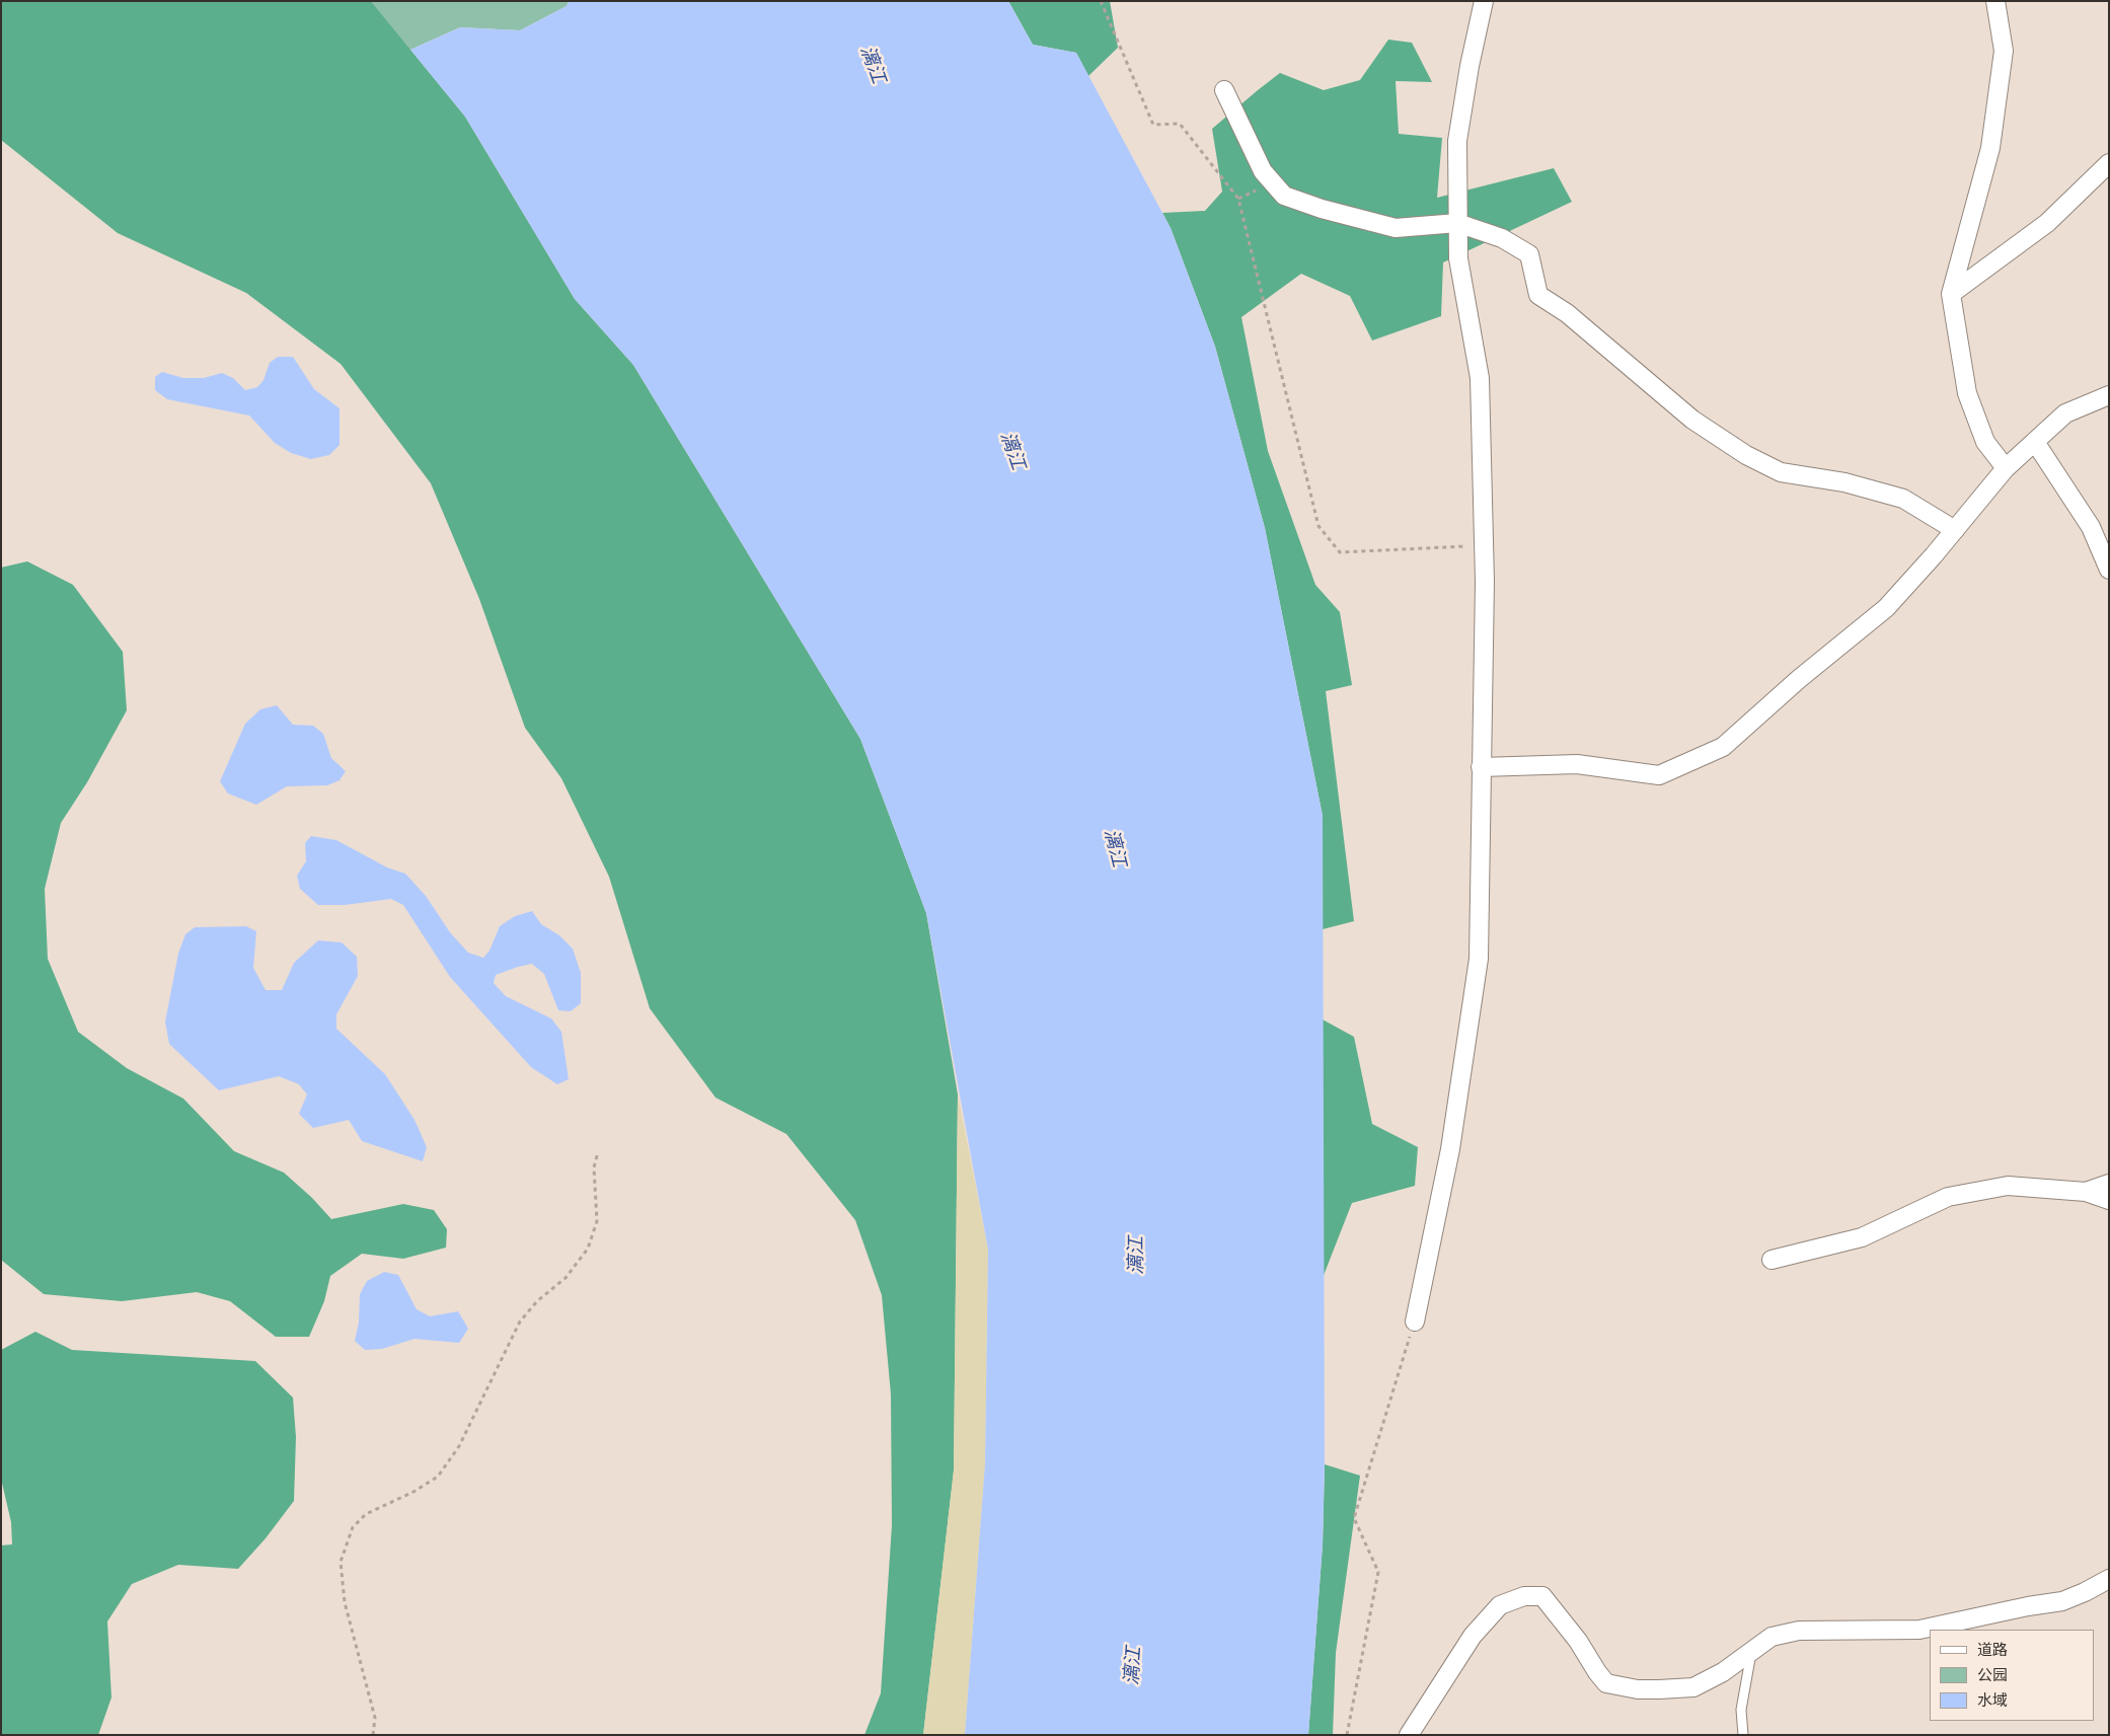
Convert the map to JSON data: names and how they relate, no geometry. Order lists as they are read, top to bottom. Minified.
{"water":["漓江"],"legend":["道路","公园","水域"]}
